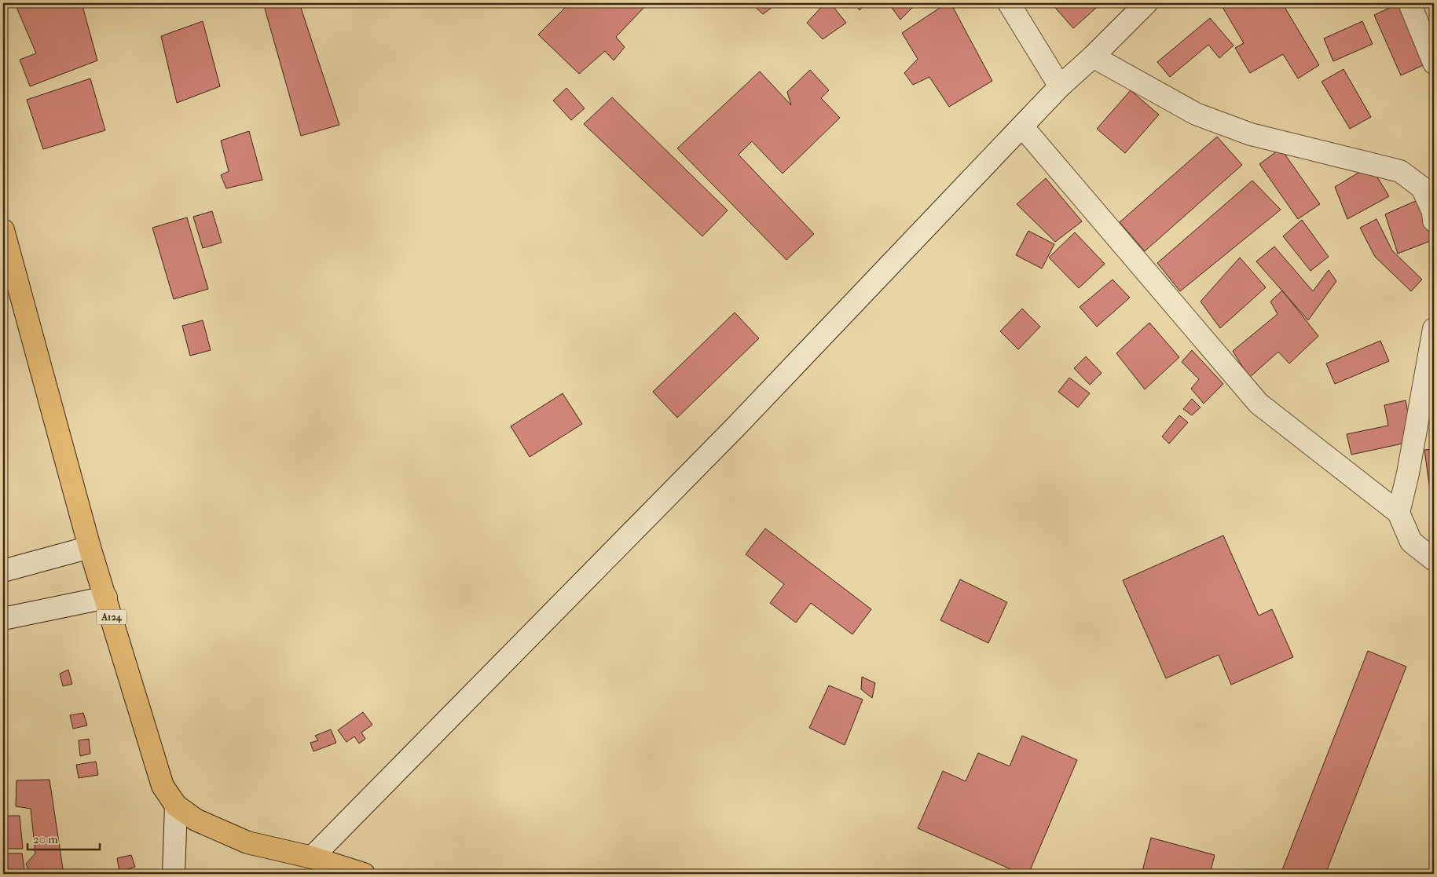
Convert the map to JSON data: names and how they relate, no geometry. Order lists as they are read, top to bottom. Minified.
{"streets":{"highway":["A124"]},"scale_bar":"20 m"}
